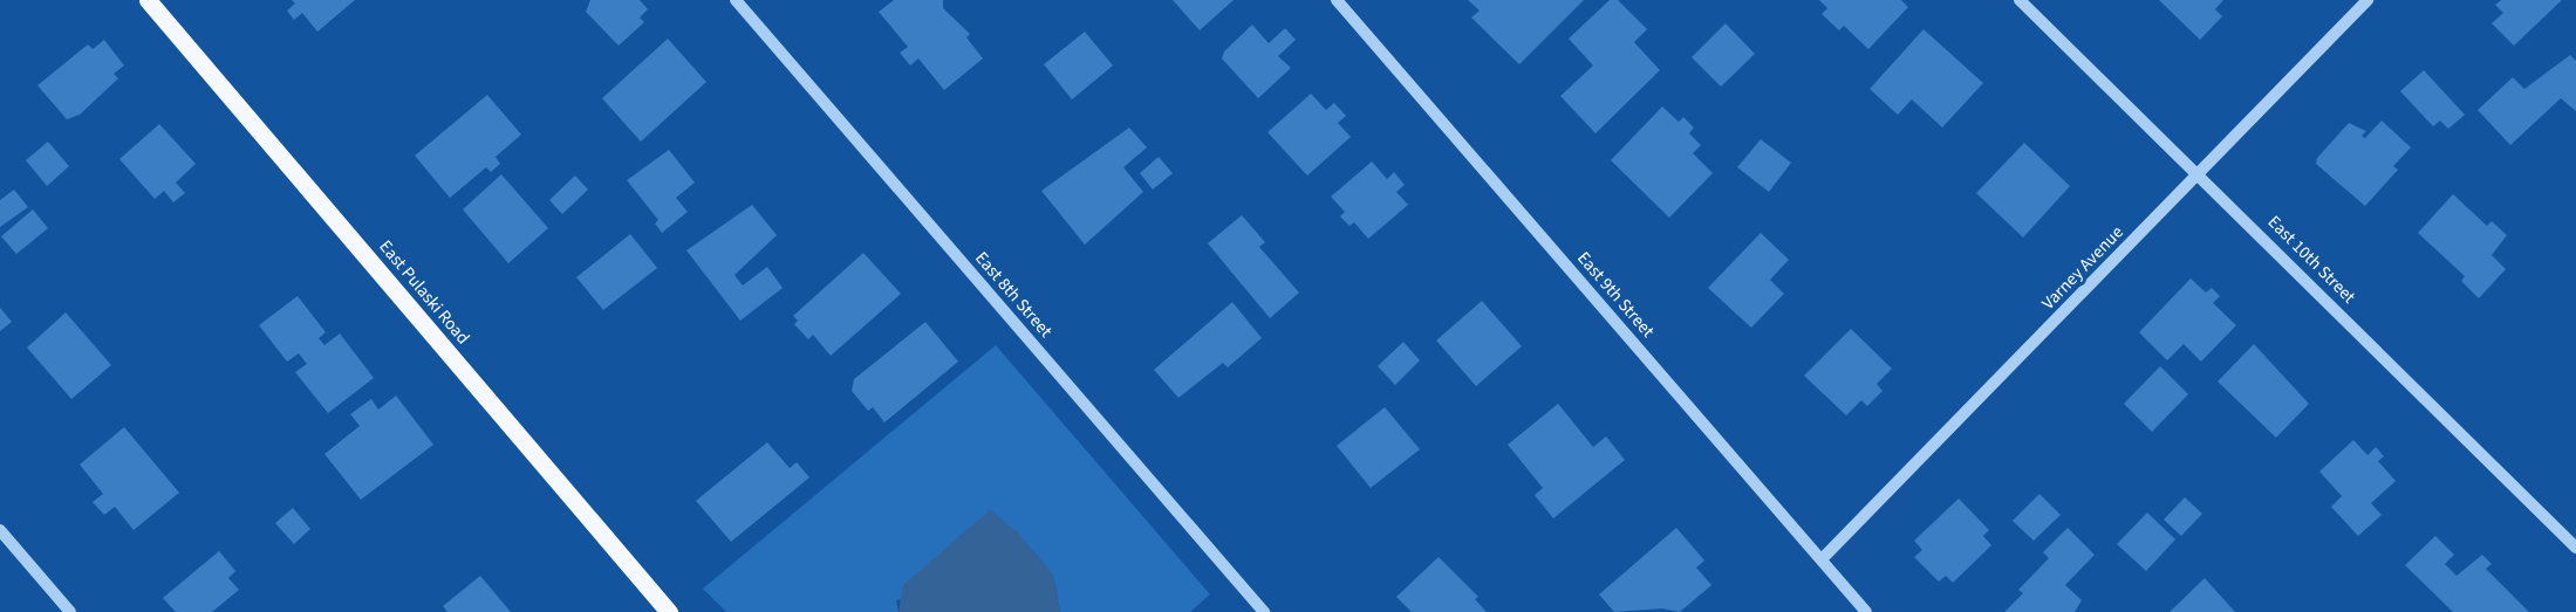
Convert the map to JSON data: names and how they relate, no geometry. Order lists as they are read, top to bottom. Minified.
{"streets":{"main road":["East Pulaski Road"],"street":["East 10th Street","Varney Avenue","East 8th Street","East 9th Street"]},"crossings":[["East 10th Street","Varney Avenue"],["Varney Avenue","East 9th Street"]]}
